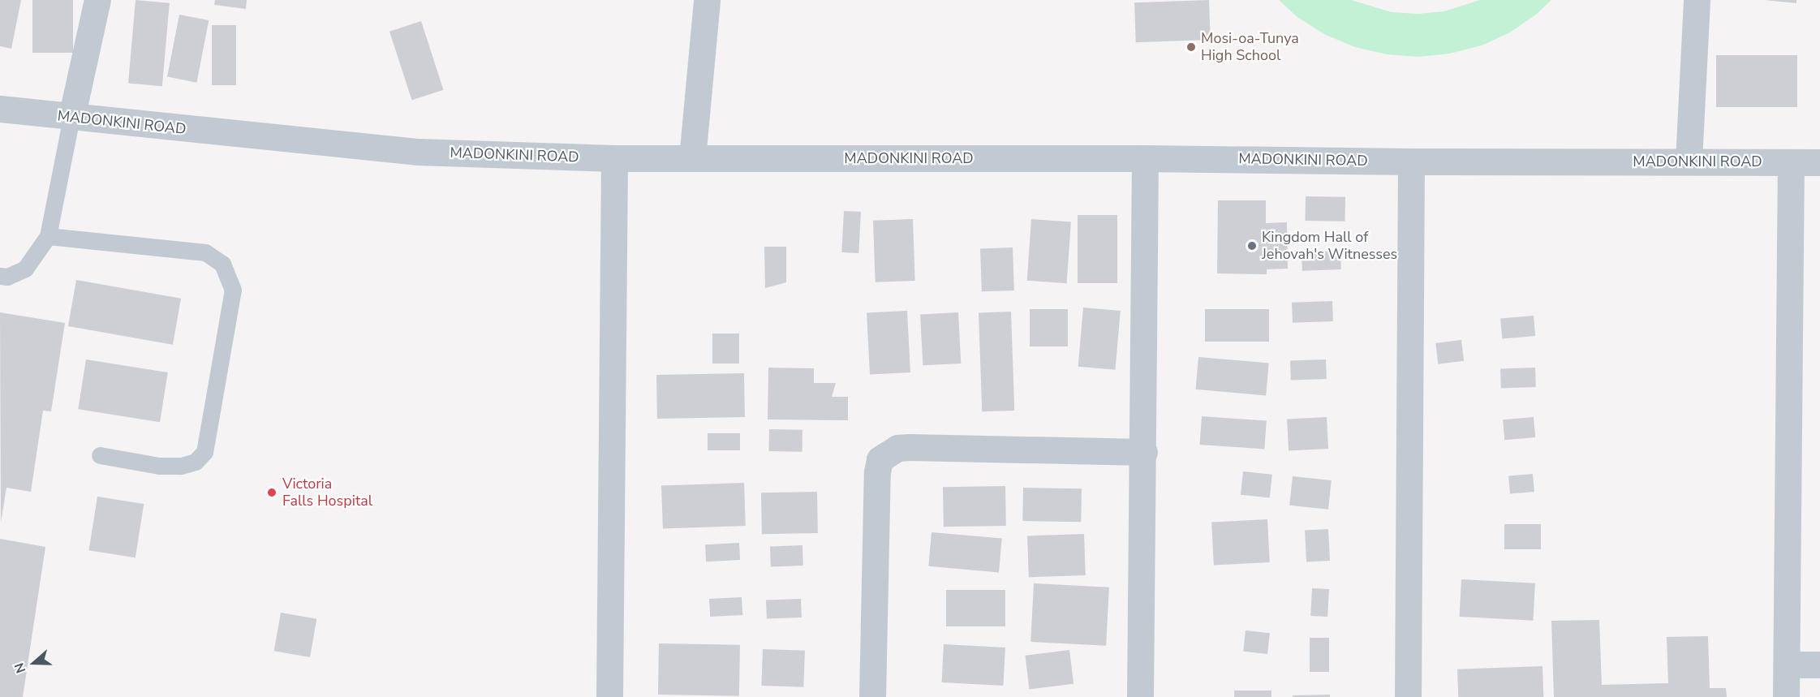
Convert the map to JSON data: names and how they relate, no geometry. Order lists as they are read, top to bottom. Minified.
{"streets":{"street":["MADONKINI ROAD"]},"places":["Mosi-oa-Tunya High School","Kingdom Hall of Jehovah's Witnesses","Victoria Falls Hospital"],"north":"left"}
